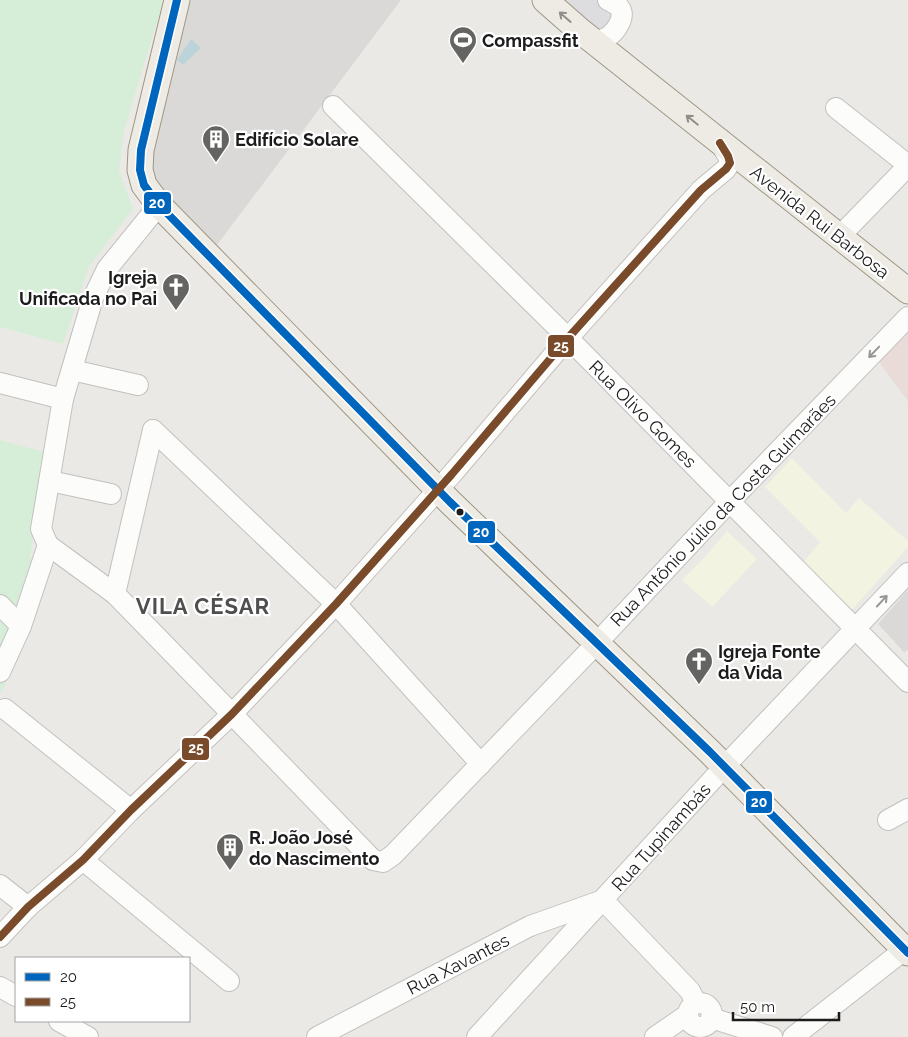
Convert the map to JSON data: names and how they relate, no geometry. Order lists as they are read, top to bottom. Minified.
{"streets":{"main road":["Avenida Rui Barbosa"],"street":["Rua Olivo Gomes","Rua Antônio Júlio da Costa Guimarães","Rua Tupinambás","Rua Xavantes"]},"crossings":[["Rua Olivo Gomes","Rua Antônio Júlio da Costa Guimarães"],["Rua Olivo Gomes","Rua Tupinambás"],["Rua Tupinambás","Rua Xavantes"]],"one_way":["Avenida Rui Barbosa"],"districts":["VILA CÉSAR"],"places":{"sports":["Compassfit"],"building":["Edifício Solare","R. João José do Nascimento"],"church":["Igreja Unificada no Pai","Igreja Fonte da Vida"]},"lines":["transit line 20","transit line 25"],"legend":["20","25"],"scale_bar":"50 m"}
